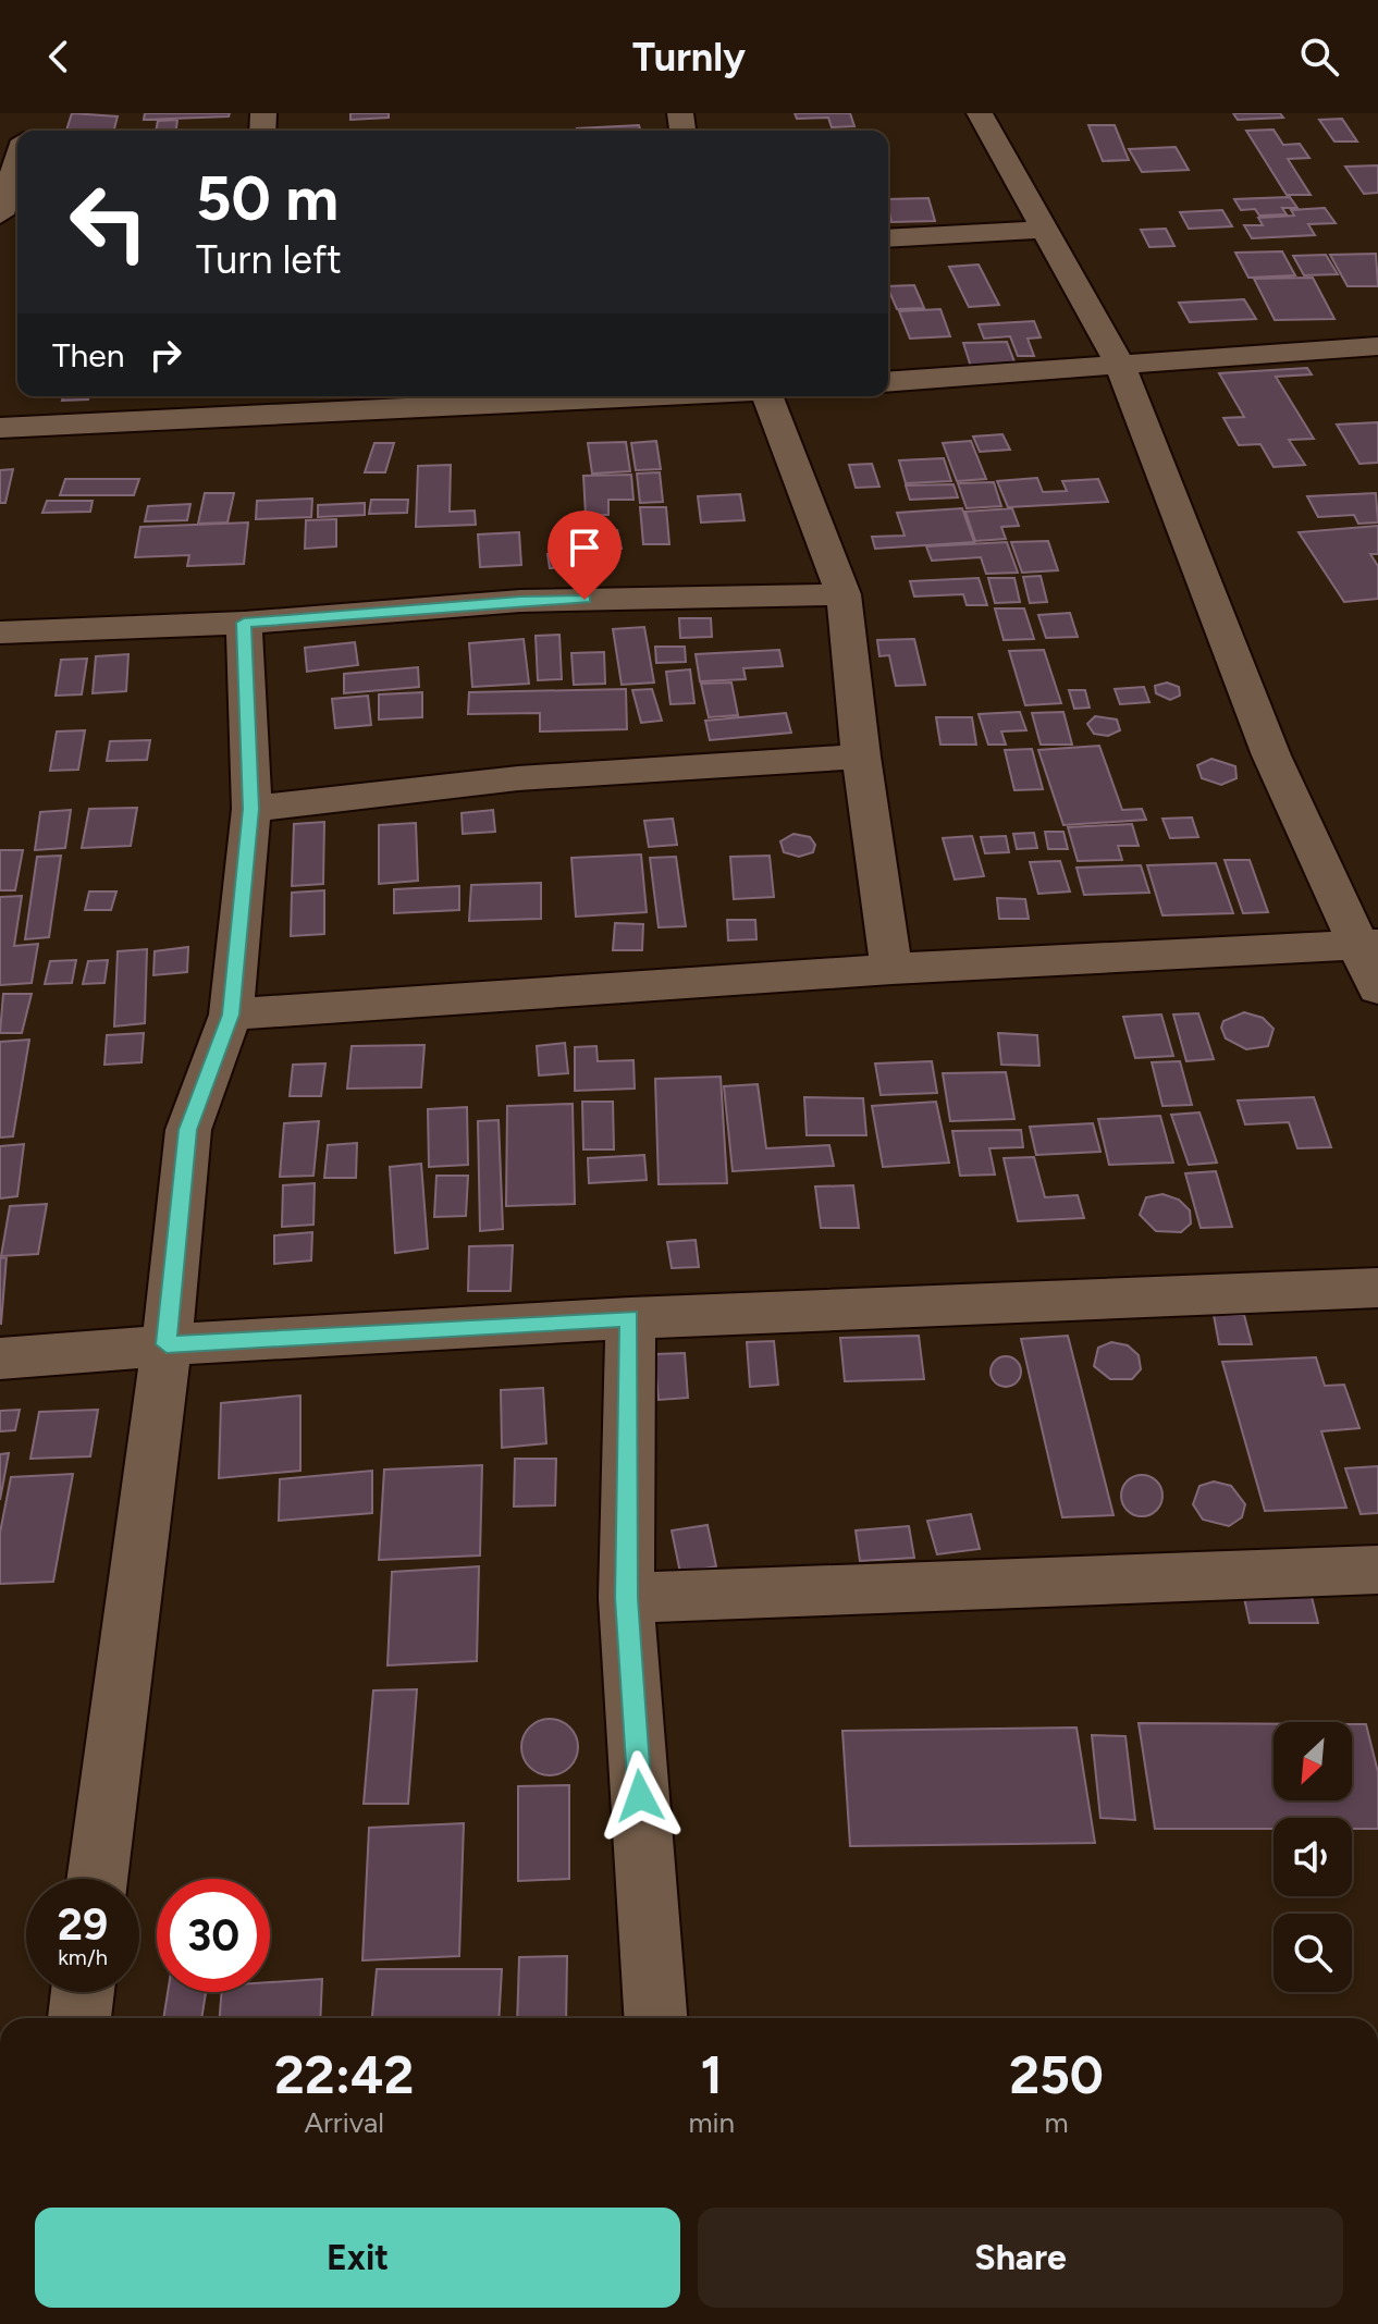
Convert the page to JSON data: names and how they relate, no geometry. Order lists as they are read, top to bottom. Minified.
{"north":"bottom left","page":{"header":"Turnly","turn":["50 m","Turn left"],"then":"Then","speed":"29 km/h","limit":"30","eta":["22:42","Arrival","1","min","250","m"],"buttons":["Exit","Share"]}}
